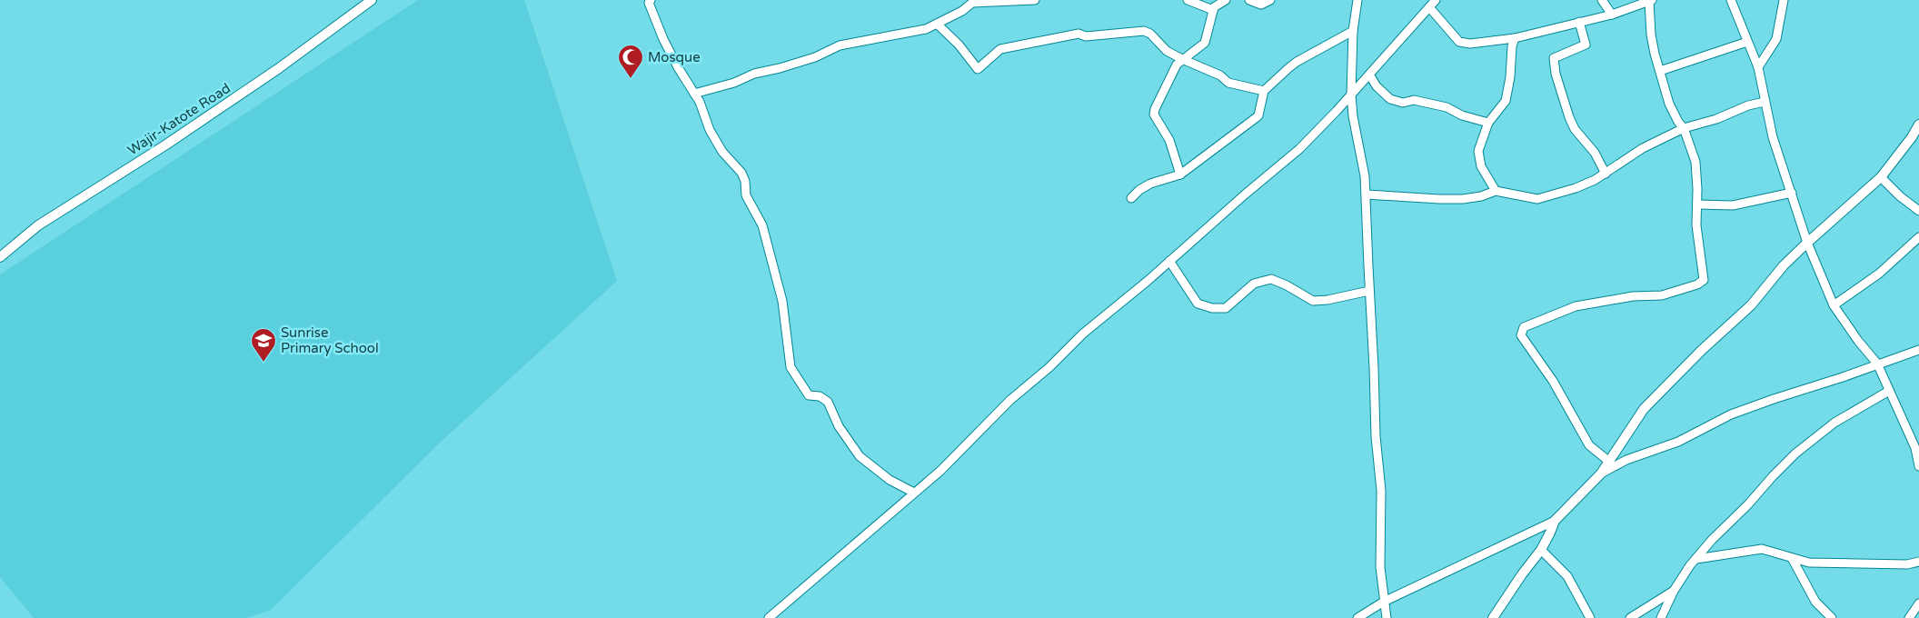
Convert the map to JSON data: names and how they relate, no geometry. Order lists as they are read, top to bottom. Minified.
{"streets":{"street":["Wajir-Katote Road"]},"places":{"mosque":["Mosque"],"school or university":["Sunrise Primary School"]}}
